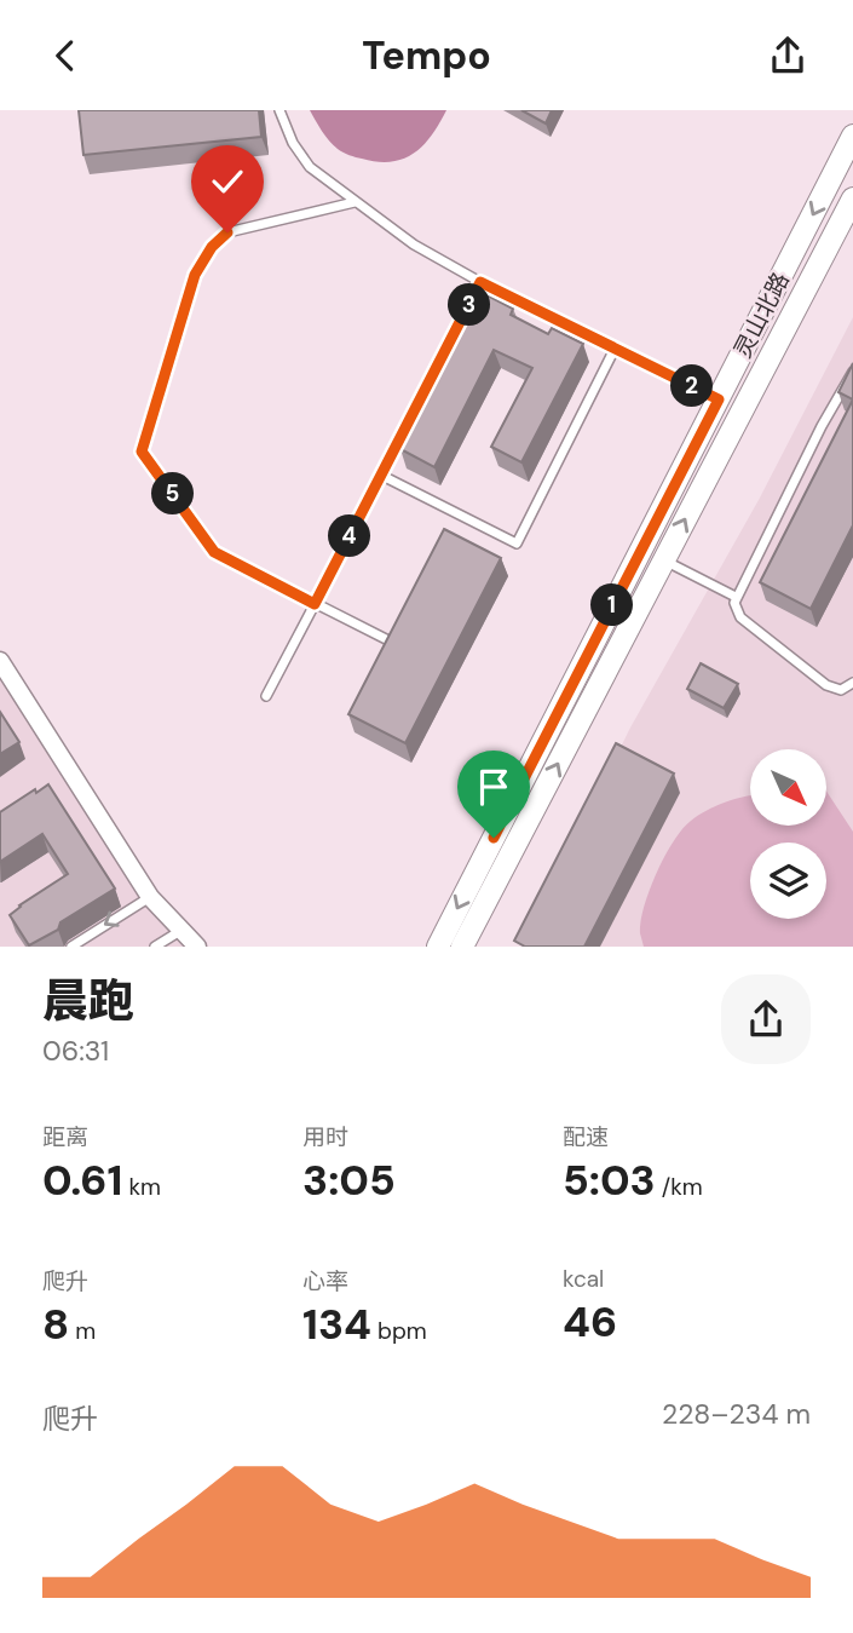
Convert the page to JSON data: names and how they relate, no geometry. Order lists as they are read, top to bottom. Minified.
{"streets":{"street":["灵山北路"]},"north":"bottom right","page":{"header":"Tempo","pins":["3","2","5","4","1"],"heading":["晨跑","06:31"],"stats":[["距离","0.61 km"],["用时","3:05"],["配速","5:03 /km"],["爬升","8 m"],["心率","134 bpm"],["kcal","46"]],"chart":["爬升","228–234 m"]}}
